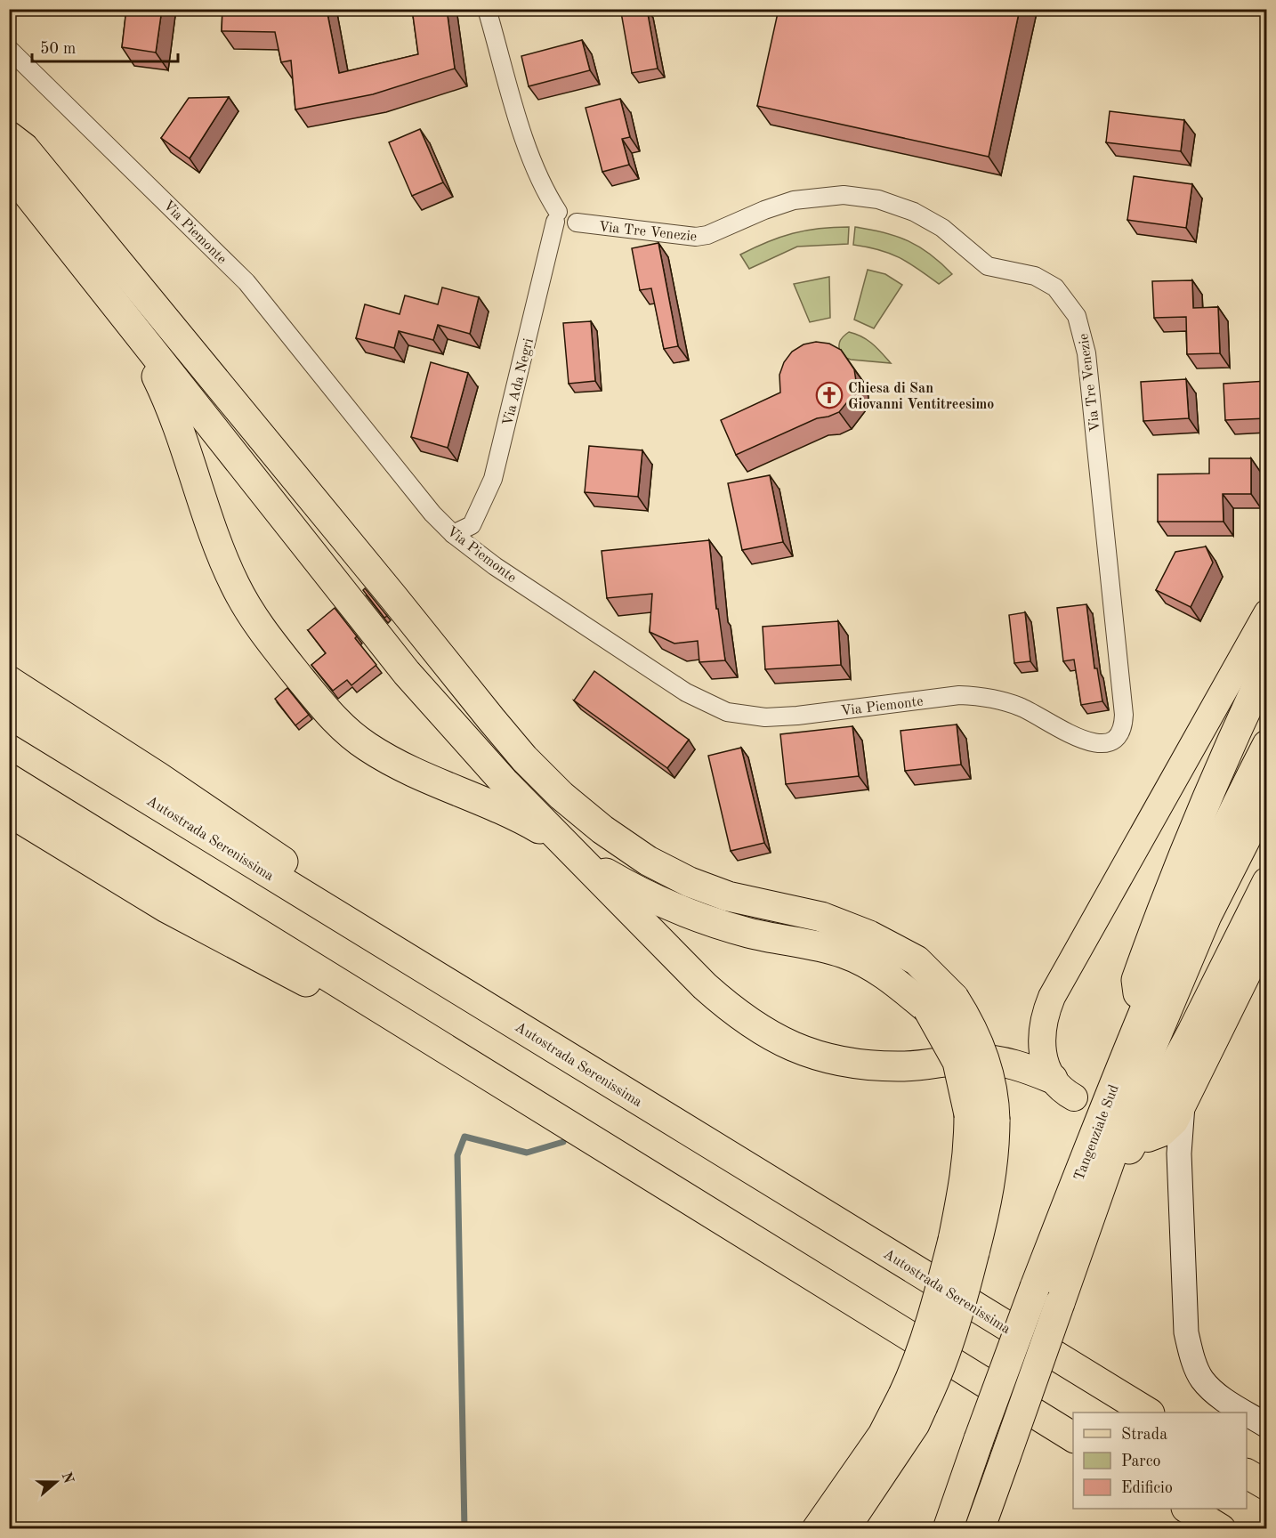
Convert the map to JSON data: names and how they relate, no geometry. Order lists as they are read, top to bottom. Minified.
{"streets":{"highway":["Autostrada Serenissima","Tangenziale Sud"],"street":["Via Tre Venezie","Via Piemonte","Via Ada Negri"]},"crossings":[["Via Tre Venezie","Via Piemonte"],["Via Tre Venezie","Via Ada Negri"],["Via Piemonte","Via Ada Negri"]],"places":{"church":["Chiesa di San Giovanni Ventitreesimo"]},"legend":["Strada","Parco","Edificio"],"scale_bar":"50 m","north":"right"}
